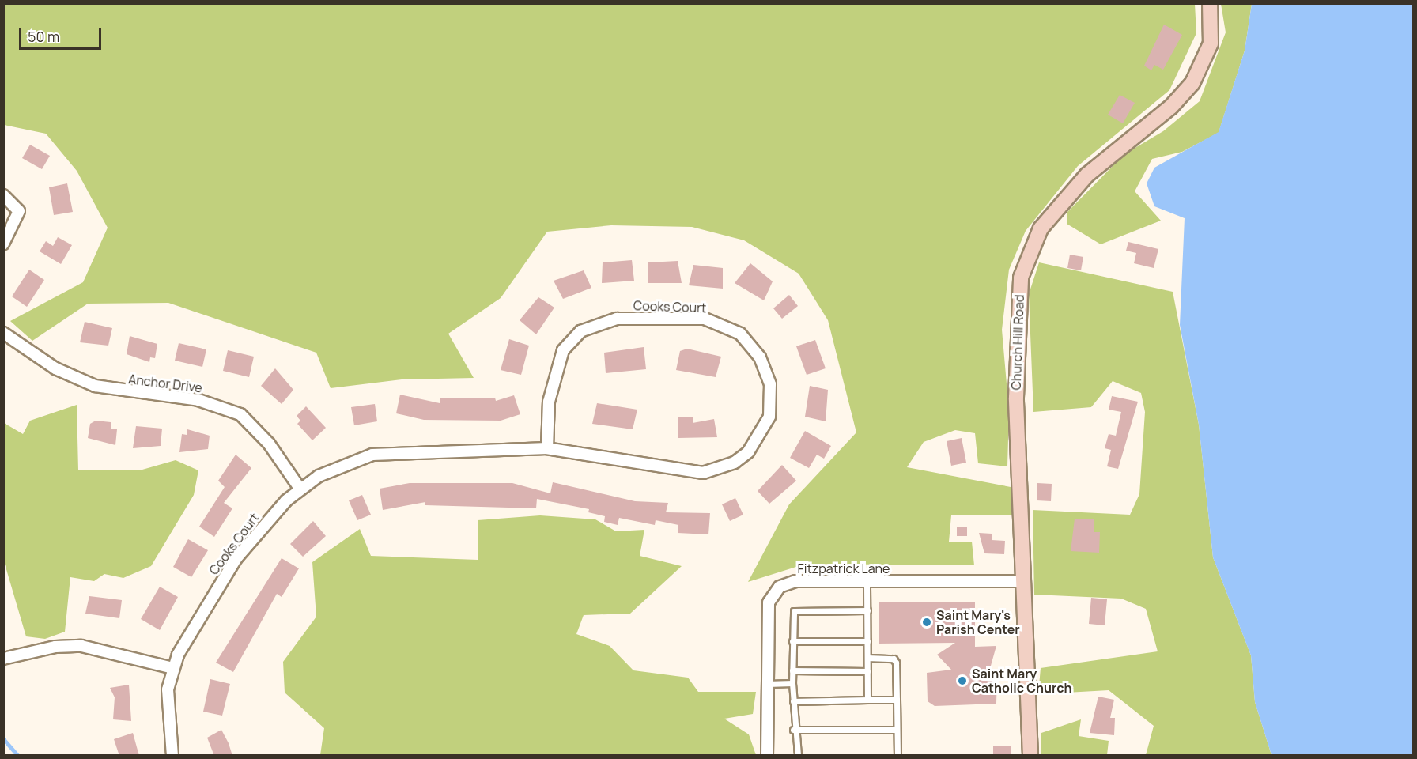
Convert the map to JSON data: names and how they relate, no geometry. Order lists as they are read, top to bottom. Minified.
{"streets":{"street":["Cooks Court","Church Hill Road","Anchor Drive","Fitzpatrick Lane"]},"crossings":[["Cooks Court","Anchor Drive"],["Church Hill Road","Fitzpatrick Lane"]],"places":["Saint Mary's Parish Center","Saint Mary Catholic Church"],"scale_bar":"50 m"}
